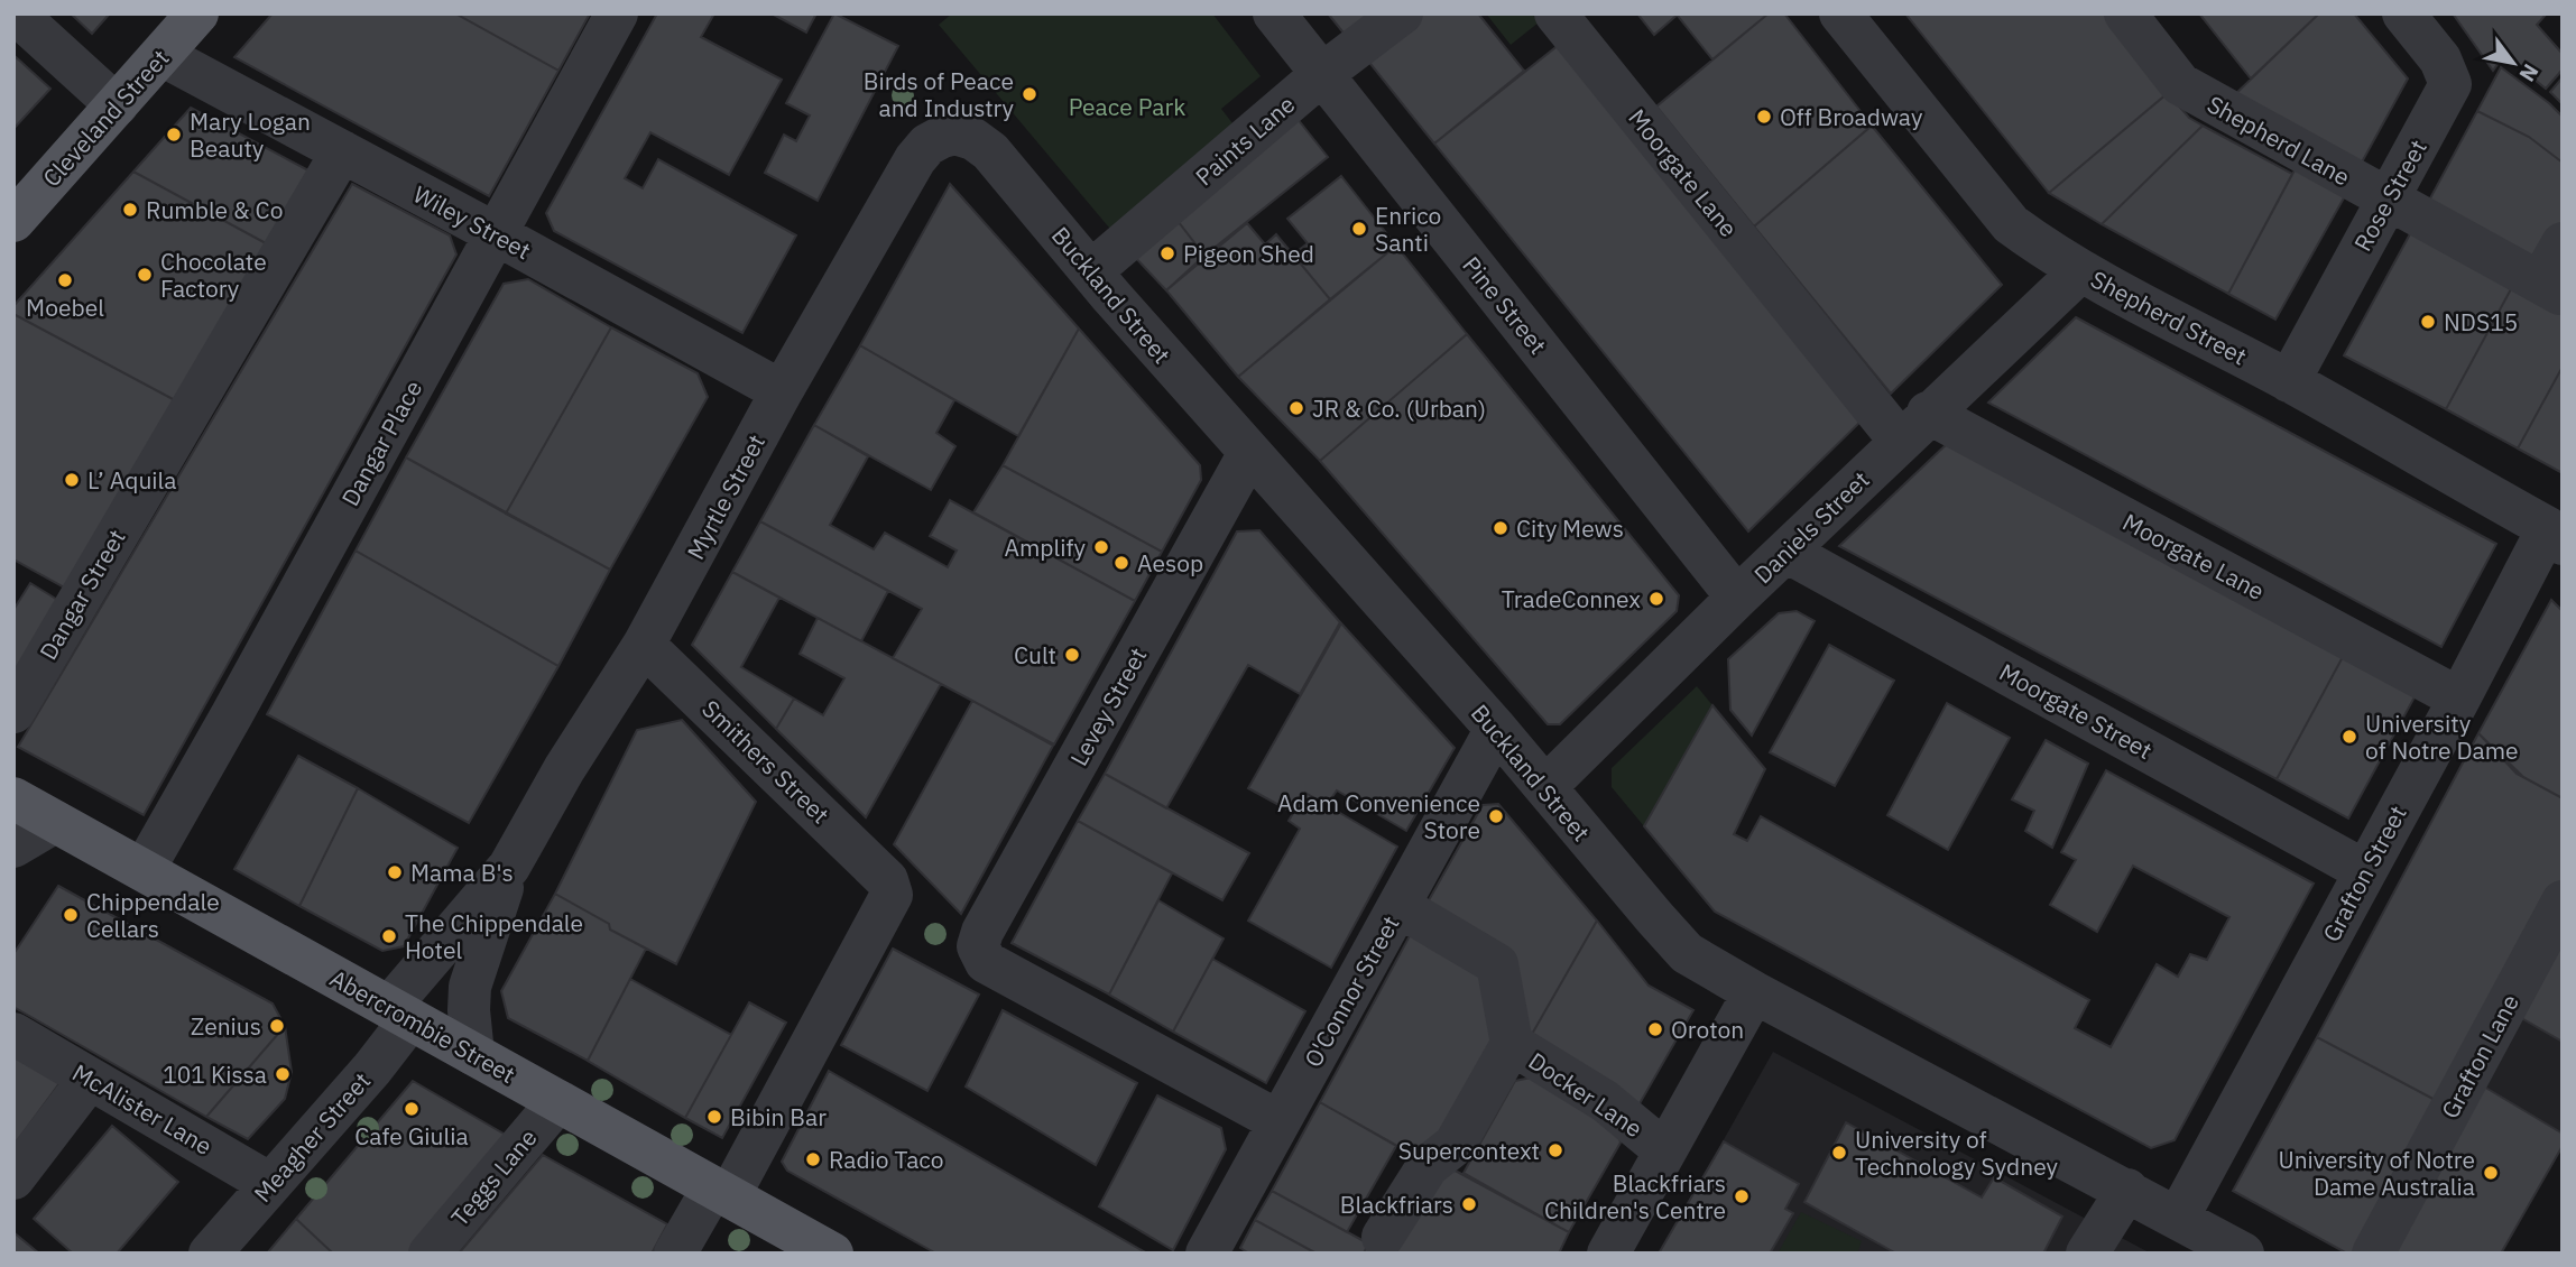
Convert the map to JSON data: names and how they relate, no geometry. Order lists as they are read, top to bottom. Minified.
{"streets":{"main road":["Cleveland Street","Abercrombie Street"],"street":["Paints Lane","Shepherd Lane","Moorgate Lane","Rose Street","Wiley Street","Buckland Street","Pine Street","Shepherd Street","Dangar Place","Myrtle Street","Daniels Street","Dangar Street","Levey Street","Moorgate Street","Smithers Street","Grafton Street","O'Connor Street","Grafton Lane","Docker Lane","McAlister Lane","Meagher Street","Teggs Lane"]},"crossings":[["Cleveland Street","Wiley Street"],["Paints Lane","Buckland Street"],["Paints Lane","Pine Street"],["Shepherd Lane","Rose Street"],["Moorgate Lane","Daniels Street"],["Moorgate Lane","Grafton Street"],["Rose Street","Shepherd Street"],["Wiley Street","Dangar Place"],["Wiley Street","Myrtle Street"],["Wiley Street","Dangar Street"],["Buckland Street","Myrtle Street"],["Buckland Street","Daniels Street"],["Buckland Street","Levey Street"],["Buckland Street","Grafton Street"],["Buckland Street","O'Connor Street"],["Pine Street","Daniels Street"],["Shepherd Street","Daniels Street"],["Shepherd Street","Grafton Street"],["Dangar Place","Abercrombie Street"],["Myrtle Street","Smithers Street"],["Myrtle Street","Abercrombie Street"],["Myrtle Street","Meagher Street"],["Daniels Street","Moorgate Street"],["Levey Street","O'Connor Street"],["Moorgate Street","Grafton Street"],["Smithers Street","Abercrombie Street"],["O'Connor Street","Docker Lane"],["Abercrombie Street","Meagher Street"],["Abercrombie Street","Teggs Lane"],["McAlister Lane","Meagher Street"]],"parks":["Peace Park"],"places":["Birds of Peace and Industry","Off Broadway","Mary Logan Beauty","Rumble & Co","Enrico Santi","Pigeon Shed","Chocolate Factory","Moebel","NDS15","JR & Co. (Urban)","L’ Aquila","City Mews","Amplify","Aesop","TradeConnex","Cult","University of Notre Dame","Adam Convenience Store","Mama B's","Chippendale Cellars","The Chippendale Hotel","Zenius","Oroton","101 Kissa","Cafe Giulia","Bibin Bar","Supercontext","University of Technology Sydney","Radio Taco","University of Notre Dame Australia","Blackfriars Children's Centre","Blackfriars"],"north":"bottom right"}
